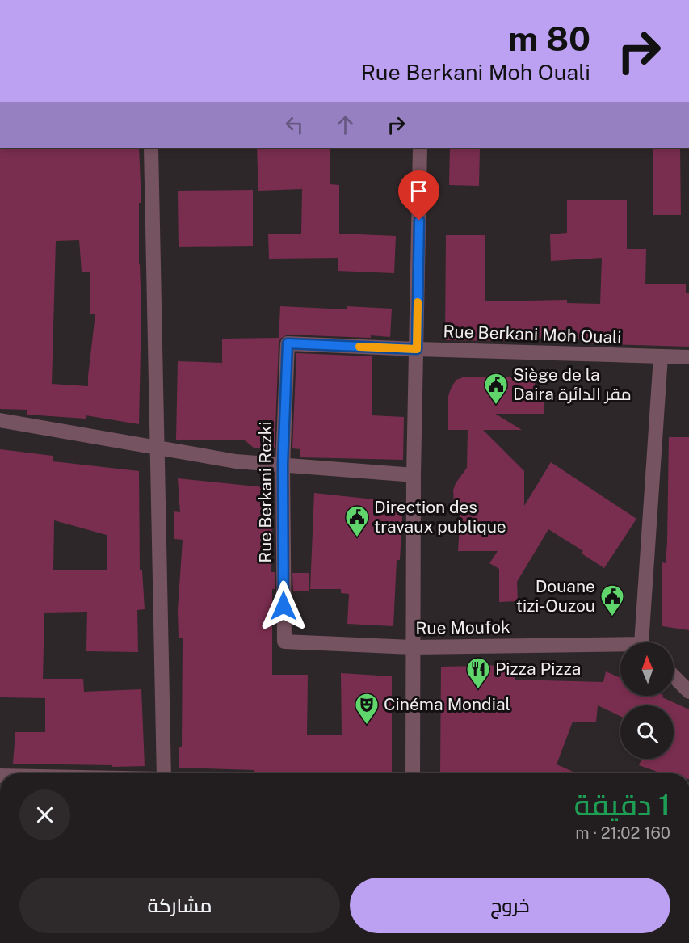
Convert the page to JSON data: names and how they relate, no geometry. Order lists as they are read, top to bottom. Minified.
{"streets":{"street":["Rue Berkani Moh Ouali","Rue Berkani Rezki","Rue Moufok"]},"crossings":[["Rue Berkani Moh Ouali","Rue Berkani Rezki"],["Rue Berkani Rezki","Rue Moufok"]],"places":{"public building":["Siège de la Daira مقر الدائرة","Direction des travaux publique","Douane tizi-Ouzou"],"restaurant":["Pizza Pizza"],"theatre":["Cinéma Mondial"]},"north":"top","page":{"turn":["80 m","Rue Berkani Moh Ouali"],"heading":["1 دقيقة","160 m · 21:02"],"buttons":["خروج","مشاركة"]}}
